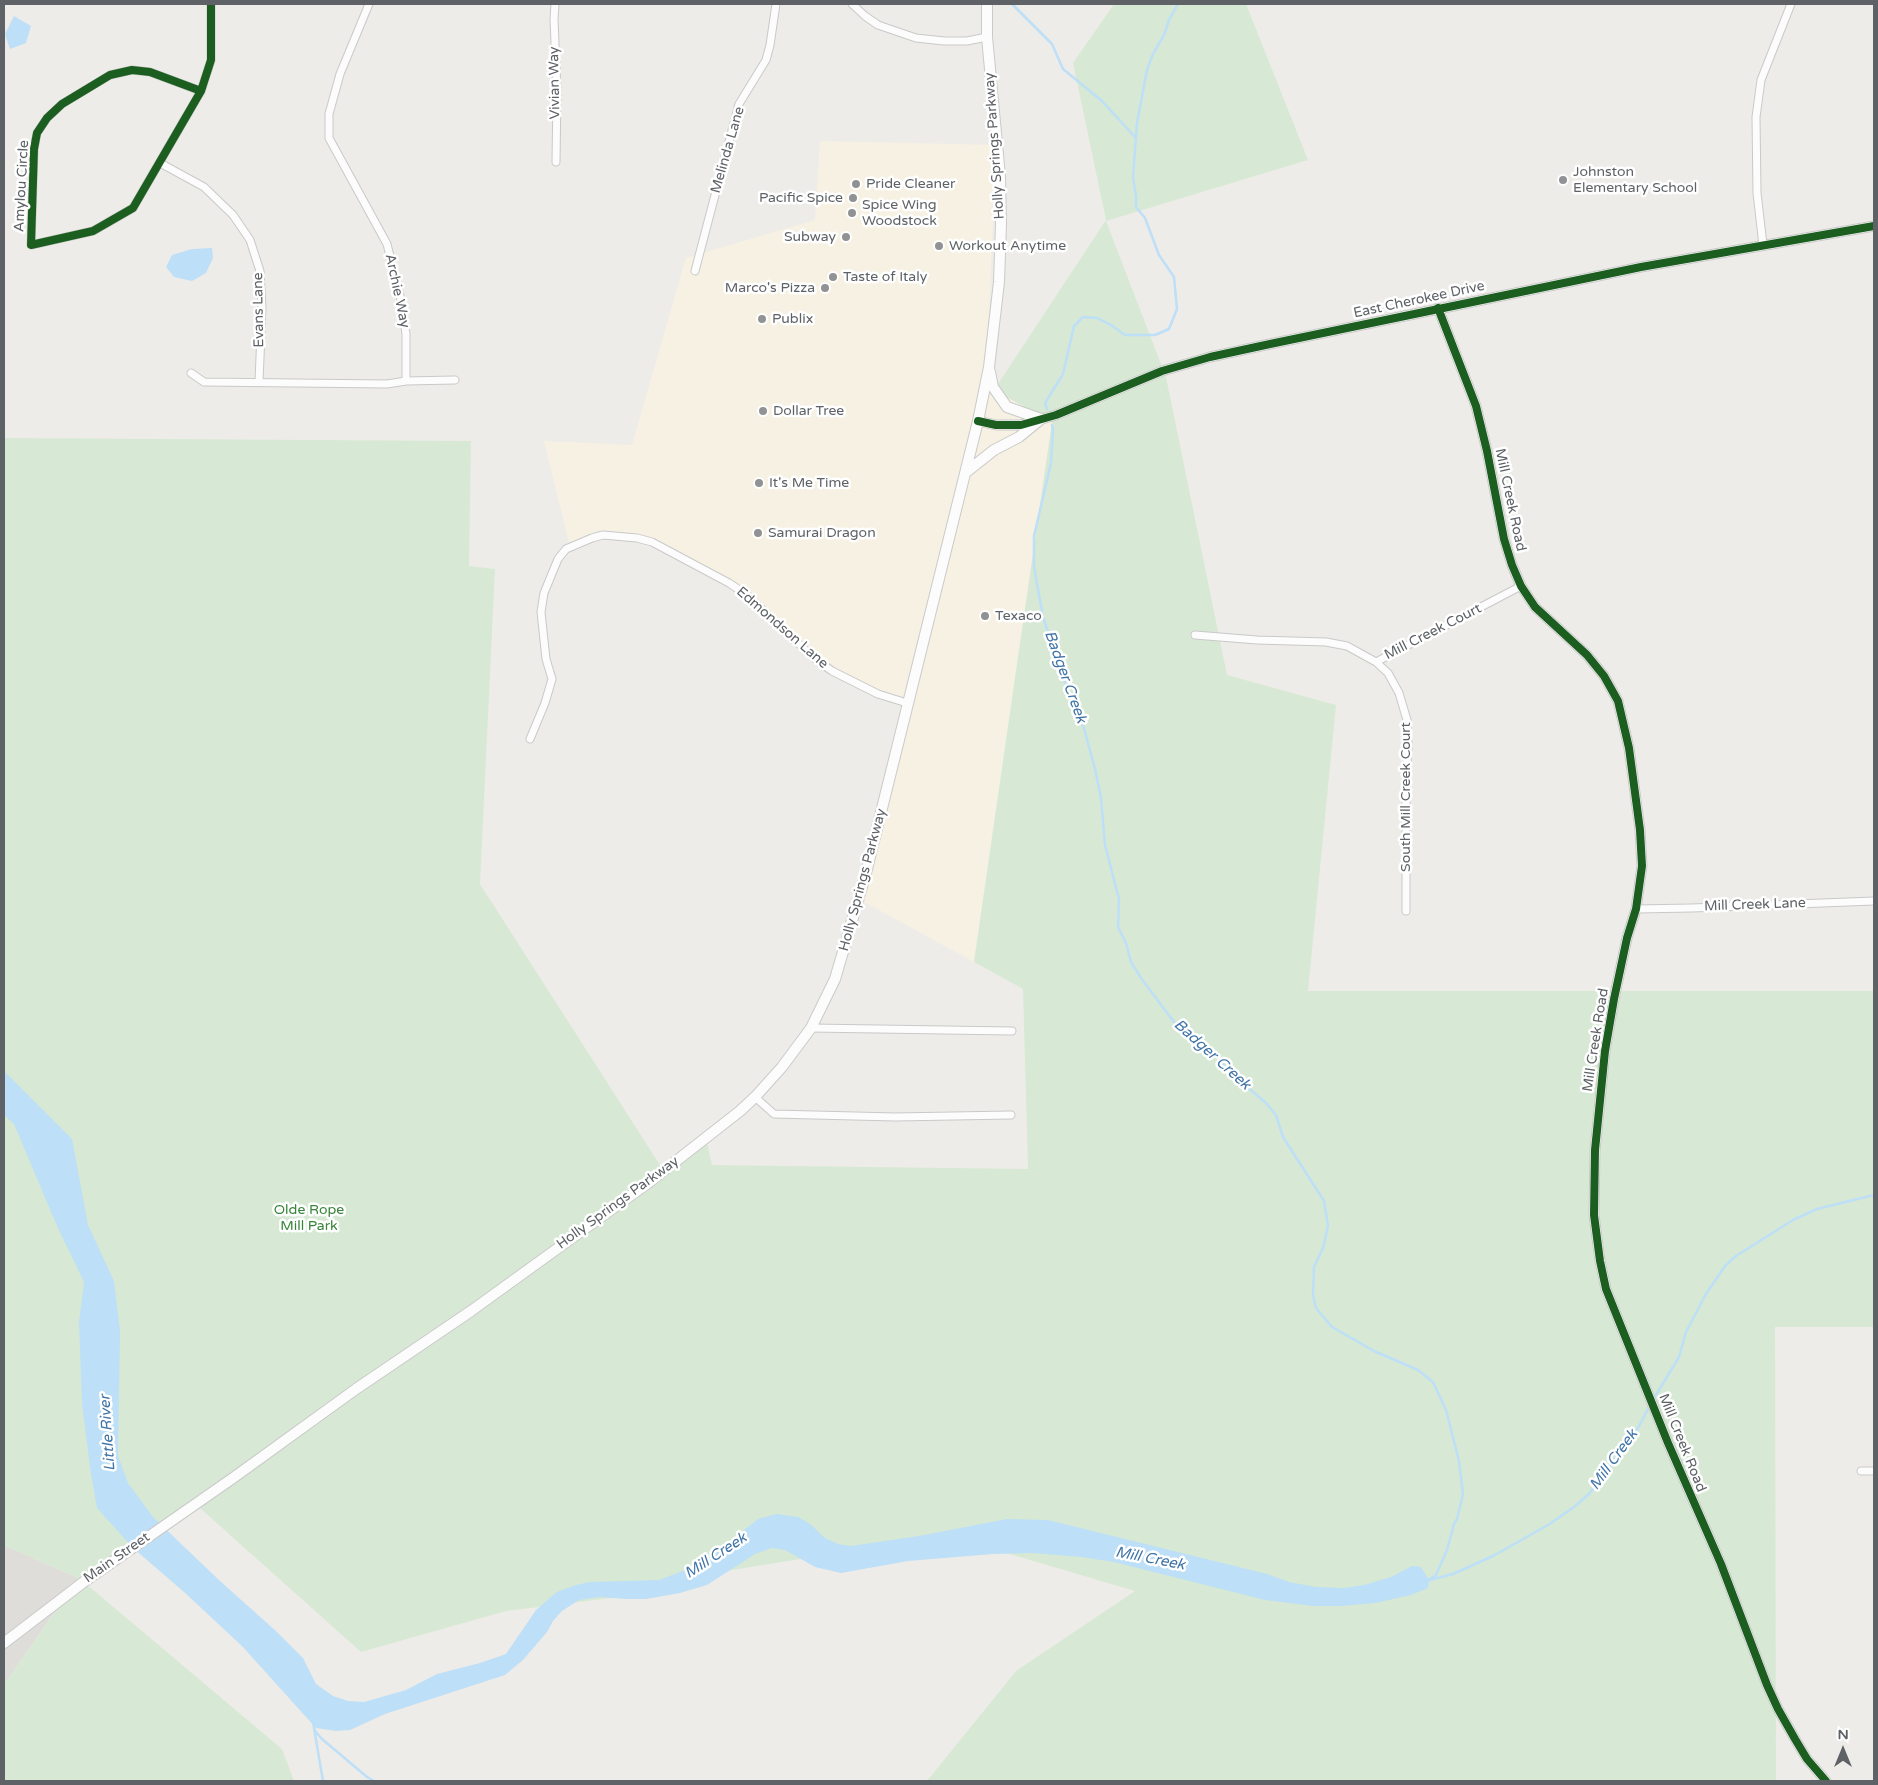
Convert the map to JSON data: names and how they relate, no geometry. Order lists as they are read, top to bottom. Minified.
{"streets":{"main road":["Holly Springs Parkway","Main Street"],"street":["Vivian Way","Melinda Lane","Amylou Circle","Archie Way","East Cherokee Drive","Evans Lane","Mill Creek Road","Edmondson Lane","Mill Creek Court","South Mill Creek Court","Mill Creek Lane"]},"crossings":[["Holly Springs Parkway","East Cherokee Drive"],["Holly Springs Parkway","Edmondson Lane"],["Holly Springs Parkway","Main Street"],["Amylou Circle","Evans Lane"],["East Cherokee Drive","Mill Creek Road"],["Mill Creek Road","Mill Creek Court"],["Mill Creek Road","Mill Creek Lane"],["Mill Creek Court","South Mill Creek Court"]],"water":["Badger Creek","Little River","Mill Creek"],"parks":["Olde Rope Mill Park"],"places":["Johnston Elementary School","Pride Cleaner","Pacific Spice","Spice Wing Woodstock","Subway","Workout Anytime","Taste of Italy","Marco's Pizza","Publix","Dollar Tree","It's Me Time","Samurai Dragon","Texaco"],"north":"top"}
